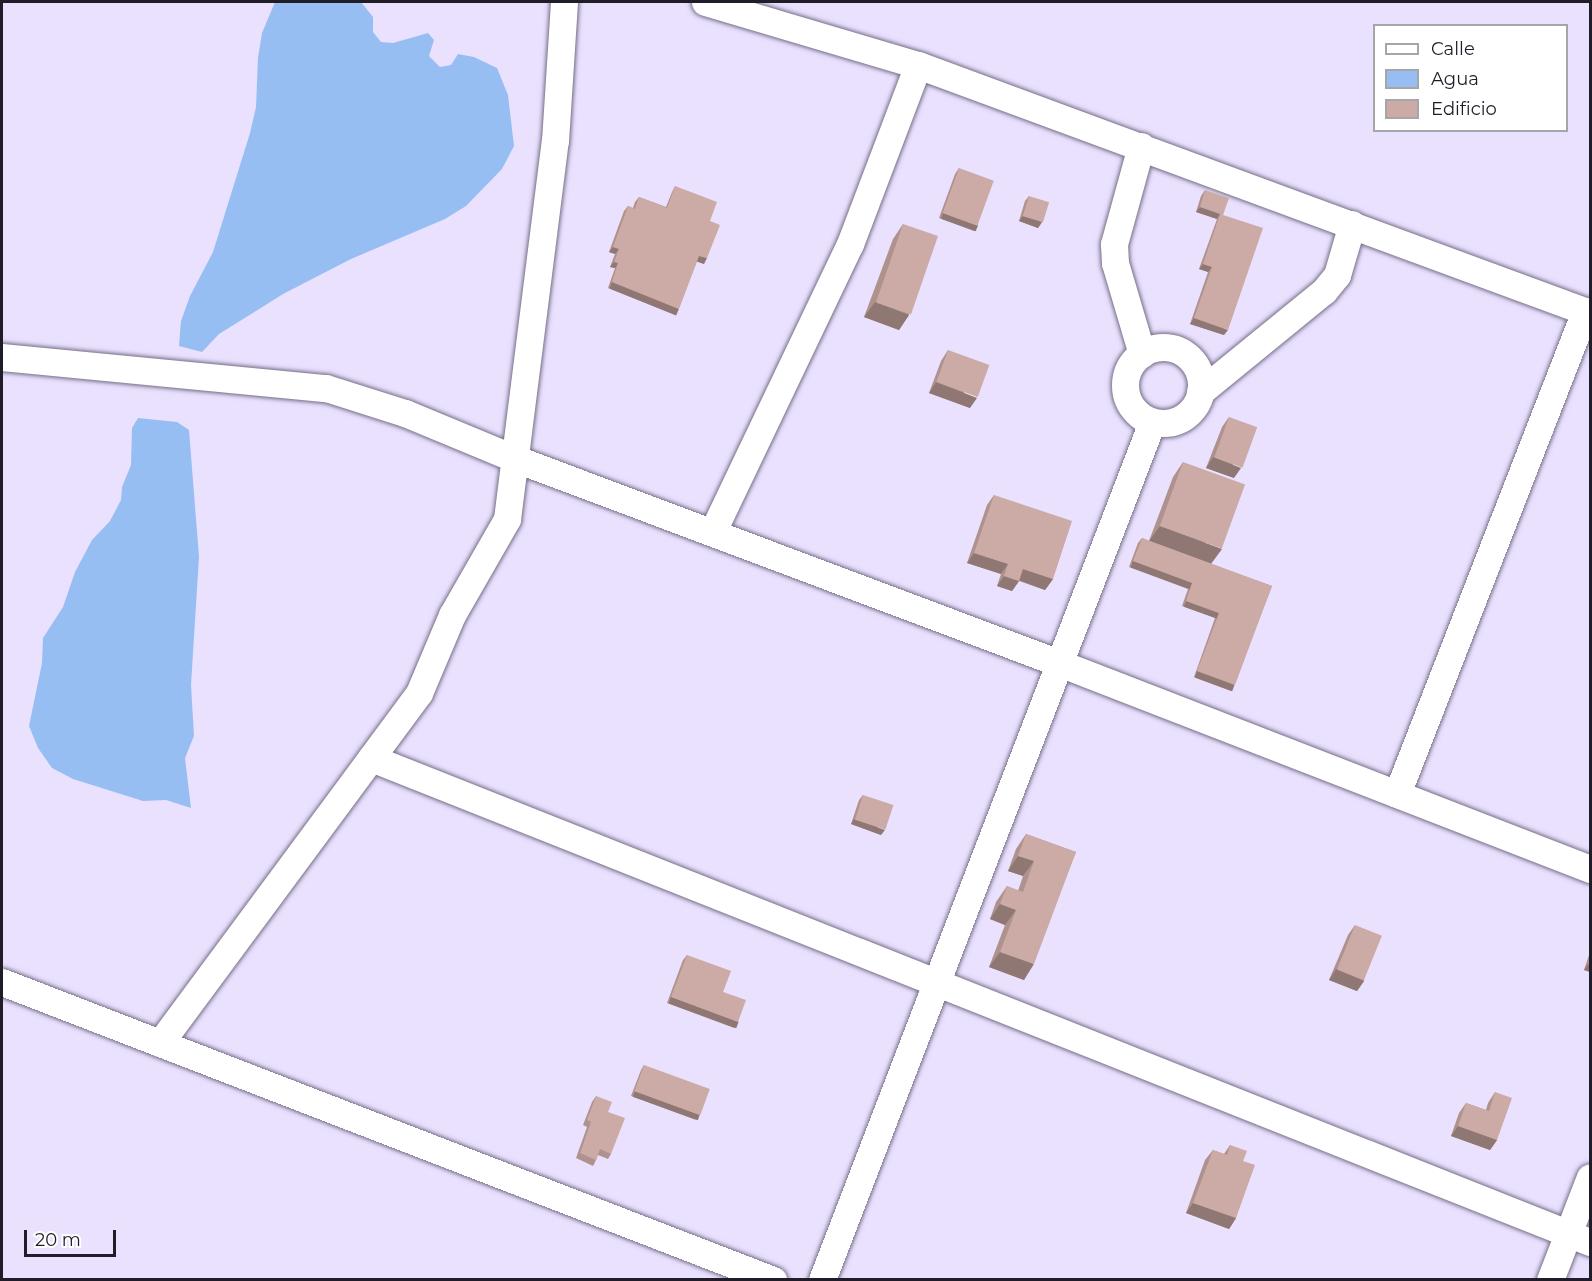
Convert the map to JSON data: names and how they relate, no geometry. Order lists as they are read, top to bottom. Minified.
{"legend":["Calle","Agua","Edificio"],"scale_bar":"20 m"}
